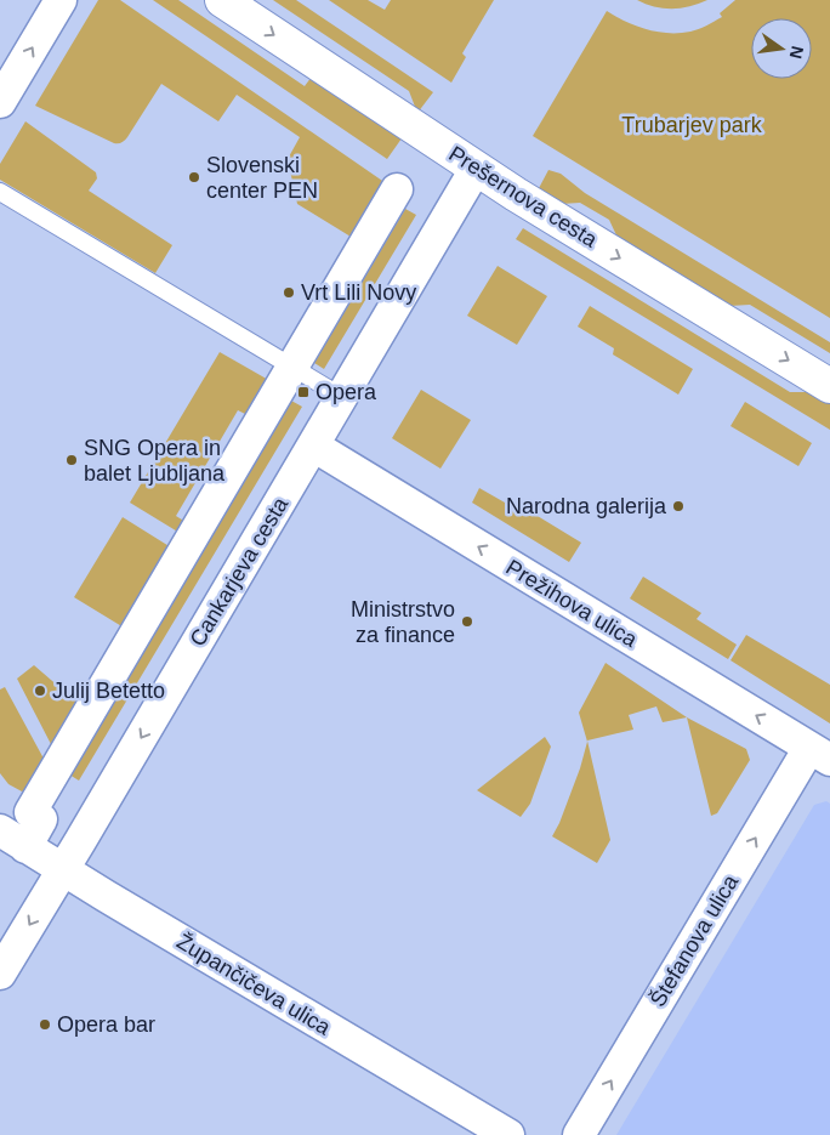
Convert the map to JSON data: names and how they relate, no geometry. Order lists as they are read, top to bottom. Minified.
{"streets":{"main road":["Prešernova cesta"],"street":["Cankarjeva cesta","Prežihova ulica","Štefanova ulica","Župančičeva ulica"]},"crossings":[["Prešernova cesta","Cankarjeva cesta"],["Cankarjeva cesta","Prežihova ulica"],["Cankarjeva cesta","Župančičeva ulica"],["Prežihova ulica","Štefanova ulica"]],"one_way":["Prešernova cesta","Prežihova ulica","Štefanova ulica"],"parks":["Trubarjev park"],"places":{"other":["Slovenski center PEN","Vrt Lili Novy","SNG Opera in balet Ljubljana","Narodna galerija","Ministrstvo za finance","Julij Betetto","Opera bar"],"transit":["Opera"]},"north":"right"}
